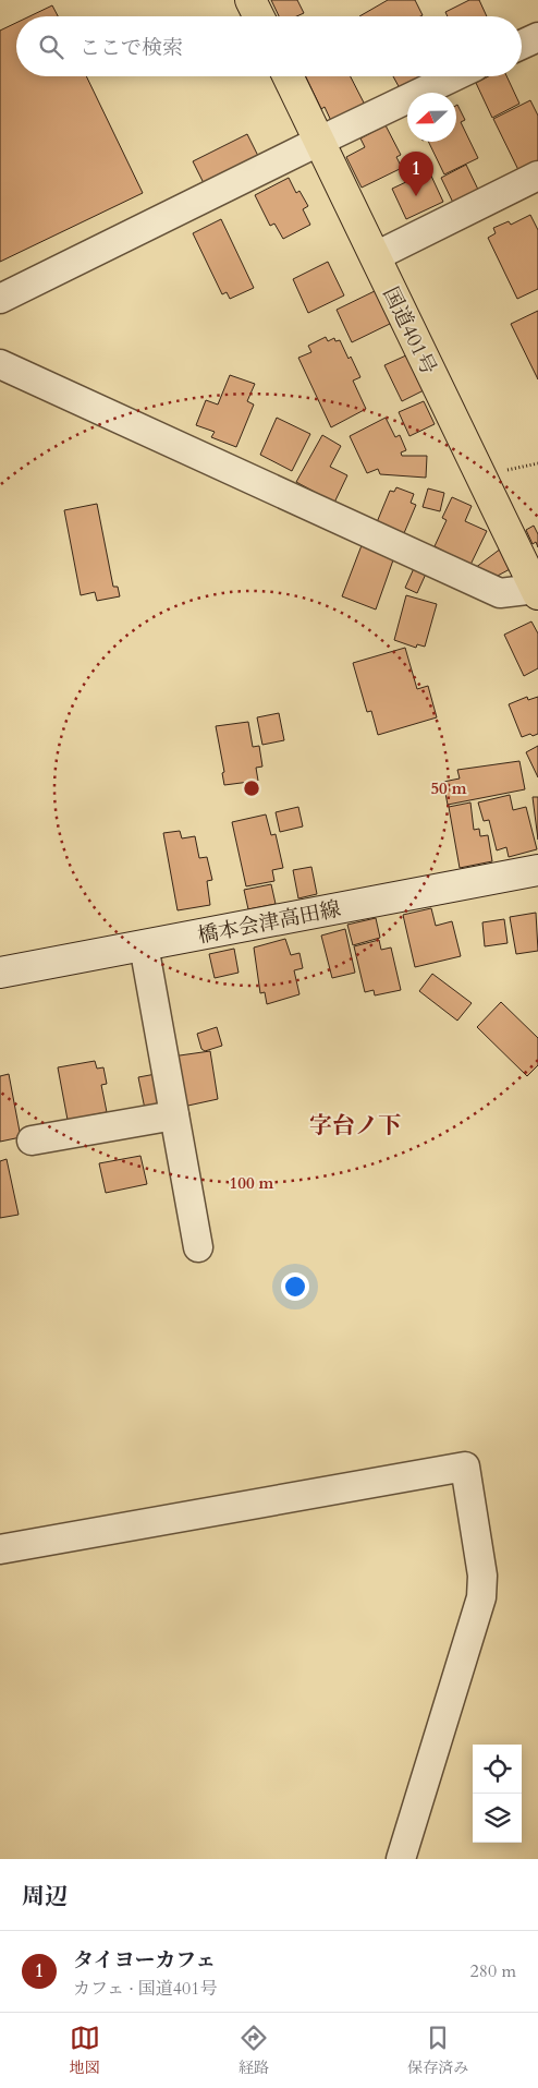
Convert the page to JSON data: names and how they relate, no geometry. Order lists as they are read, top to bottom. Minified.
{"streets":{"highway":["国道401号"],"main road":["橋本会津高田線"]},"districts":["字台ノ下"],"north":"left","page":{"search":"ここで検索","pins":"1","heading":"周辺","list":[{"mark":"1","name":"タイヨーカフェ","note":"カフェ · 国道401号","value":"280 m"}],"nav":["地図","経路","保存済み"]},"rings":["50 m","100 m"]}
